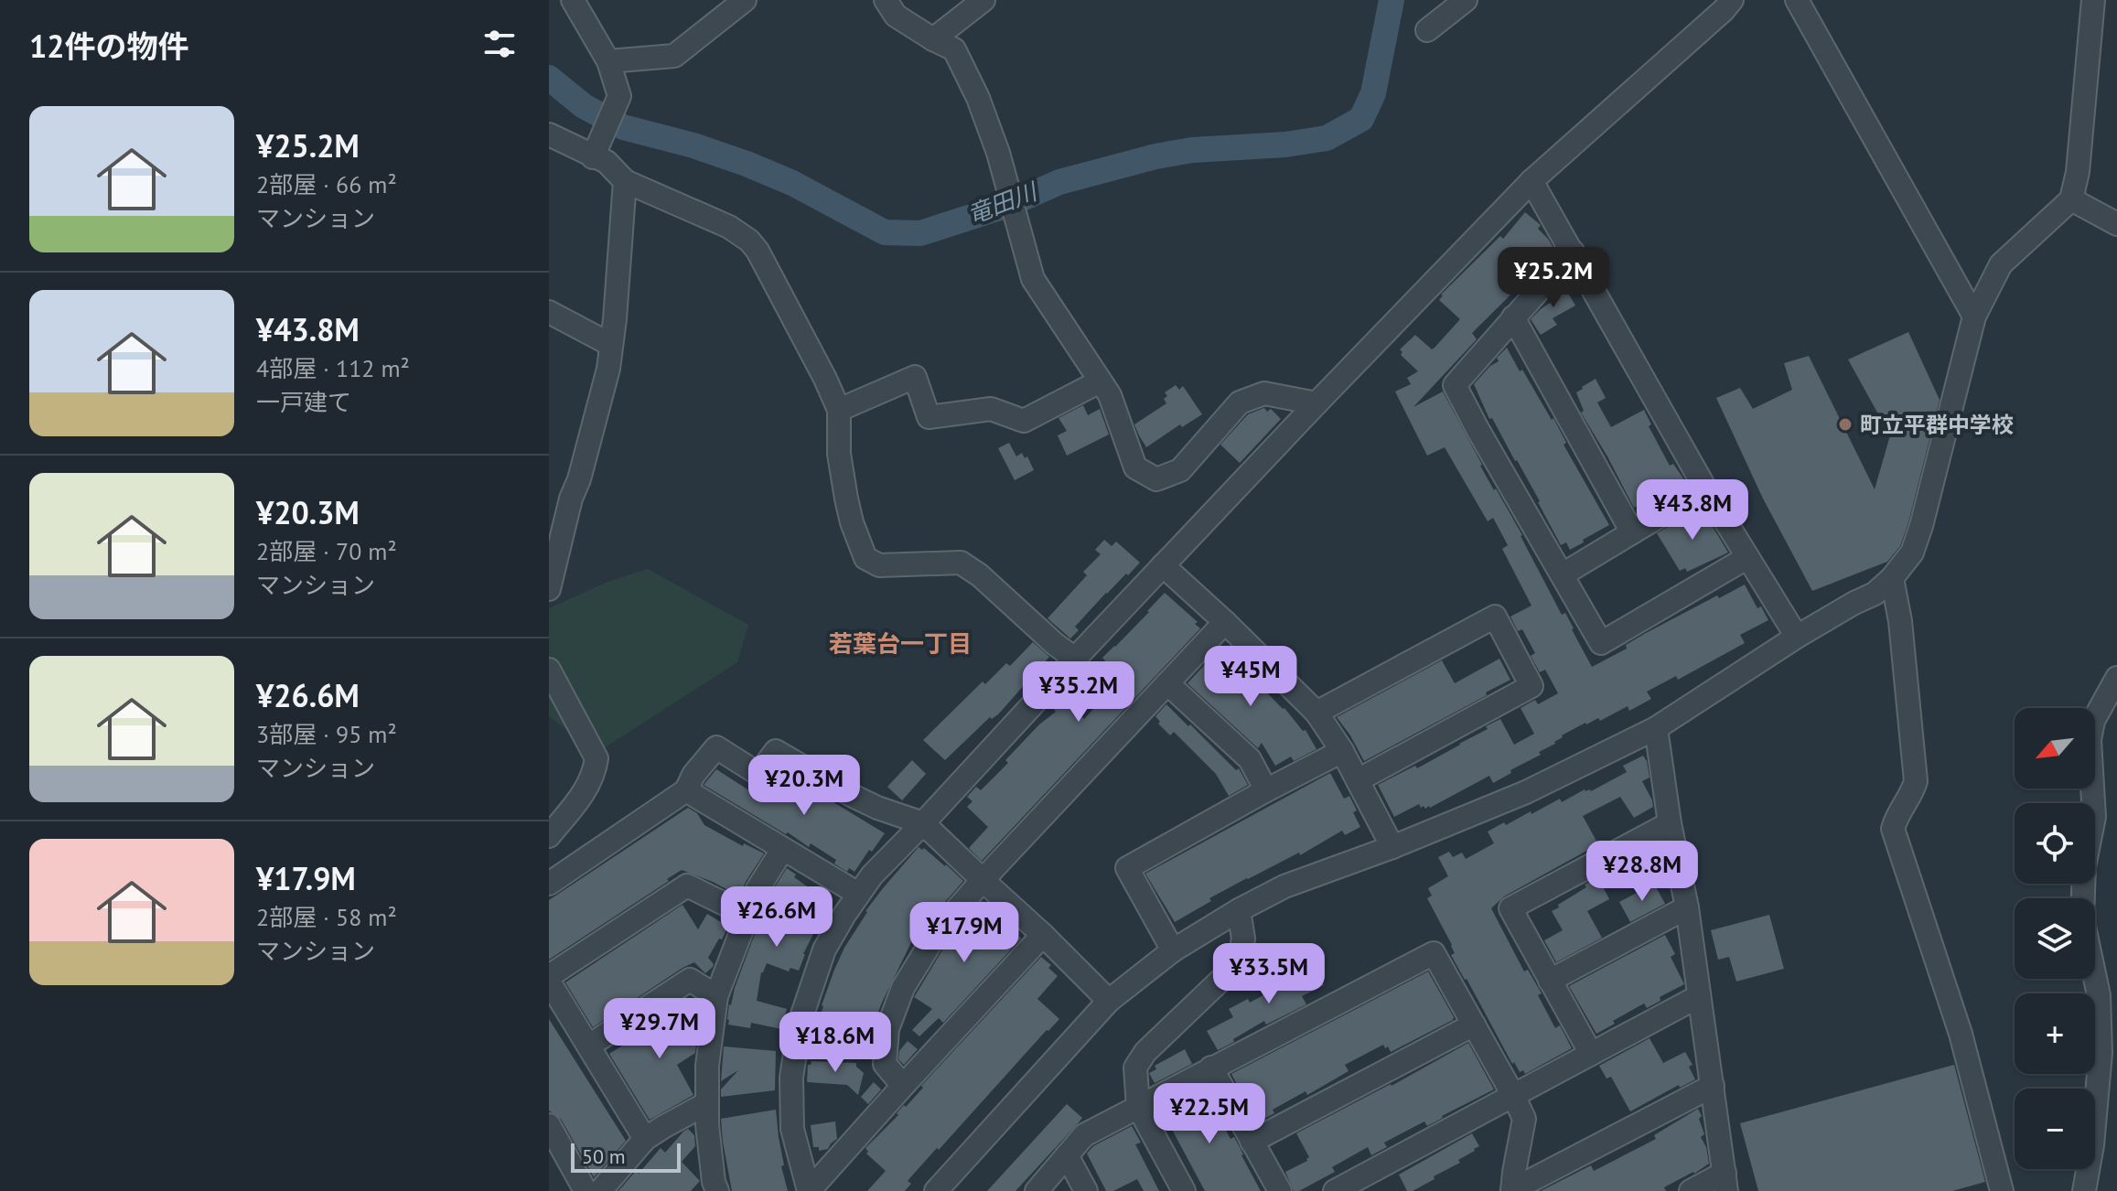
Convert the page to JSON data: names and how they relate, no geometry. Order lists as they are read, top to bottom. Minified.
{"districts":["若葉台一丁目"],"water":["竜田川"],"places":["町立平群中学校"],"scale_bar":"50 m","north":"bottom left","page":{"heading":"12件の物件","list":[{"name":"¥25.2M","note":"2部屋 · 66 m² · マンション"},{"name":"¥43.8M","note":"4部屋 · 112 m² · 一戸建て"},{"name":"¥20.3M","note":"2部屋 · 70 m² · マンション"},{"name":"¥26.6M","note":"3部屋 · 95 m² · マンション"},{"name":"¥17.9M","note":"2部屋 · 58 m² · マンション"}],"price":["¥25.2M","¥43.8M","¥45M","¥35.2M","¥20.3M","¥28.8M","¥26.6M","¥17.9M","¥33.5M","¥29.7M","¥18.6M","¥22.5M"],"map_buttons":["+","−"],"scale":"50 m"}}
